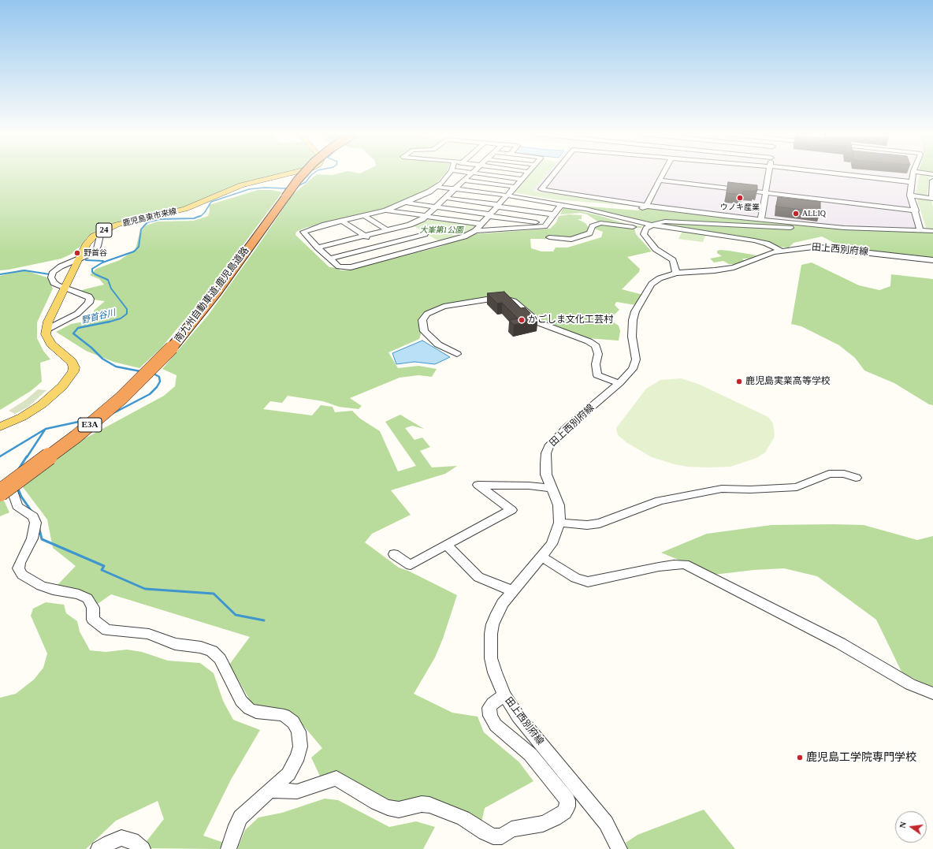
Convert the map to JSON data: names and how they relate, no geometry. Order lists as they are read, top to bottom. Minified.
{"streets":{"highway":["南九州自動車道;鹿児島道路","E3A"],"main road":["鹿児島東市来線","24"],"street":["田上西別府線"]},"water":["野首谷川"],"parks":["大峯第1公園"],"places":["ウノキ産業","ALLIQ","野首谷","かごしま文化工芸村","鹿児島実業高等学校","鹿児島工学院専門学校"],"north":"left"}
